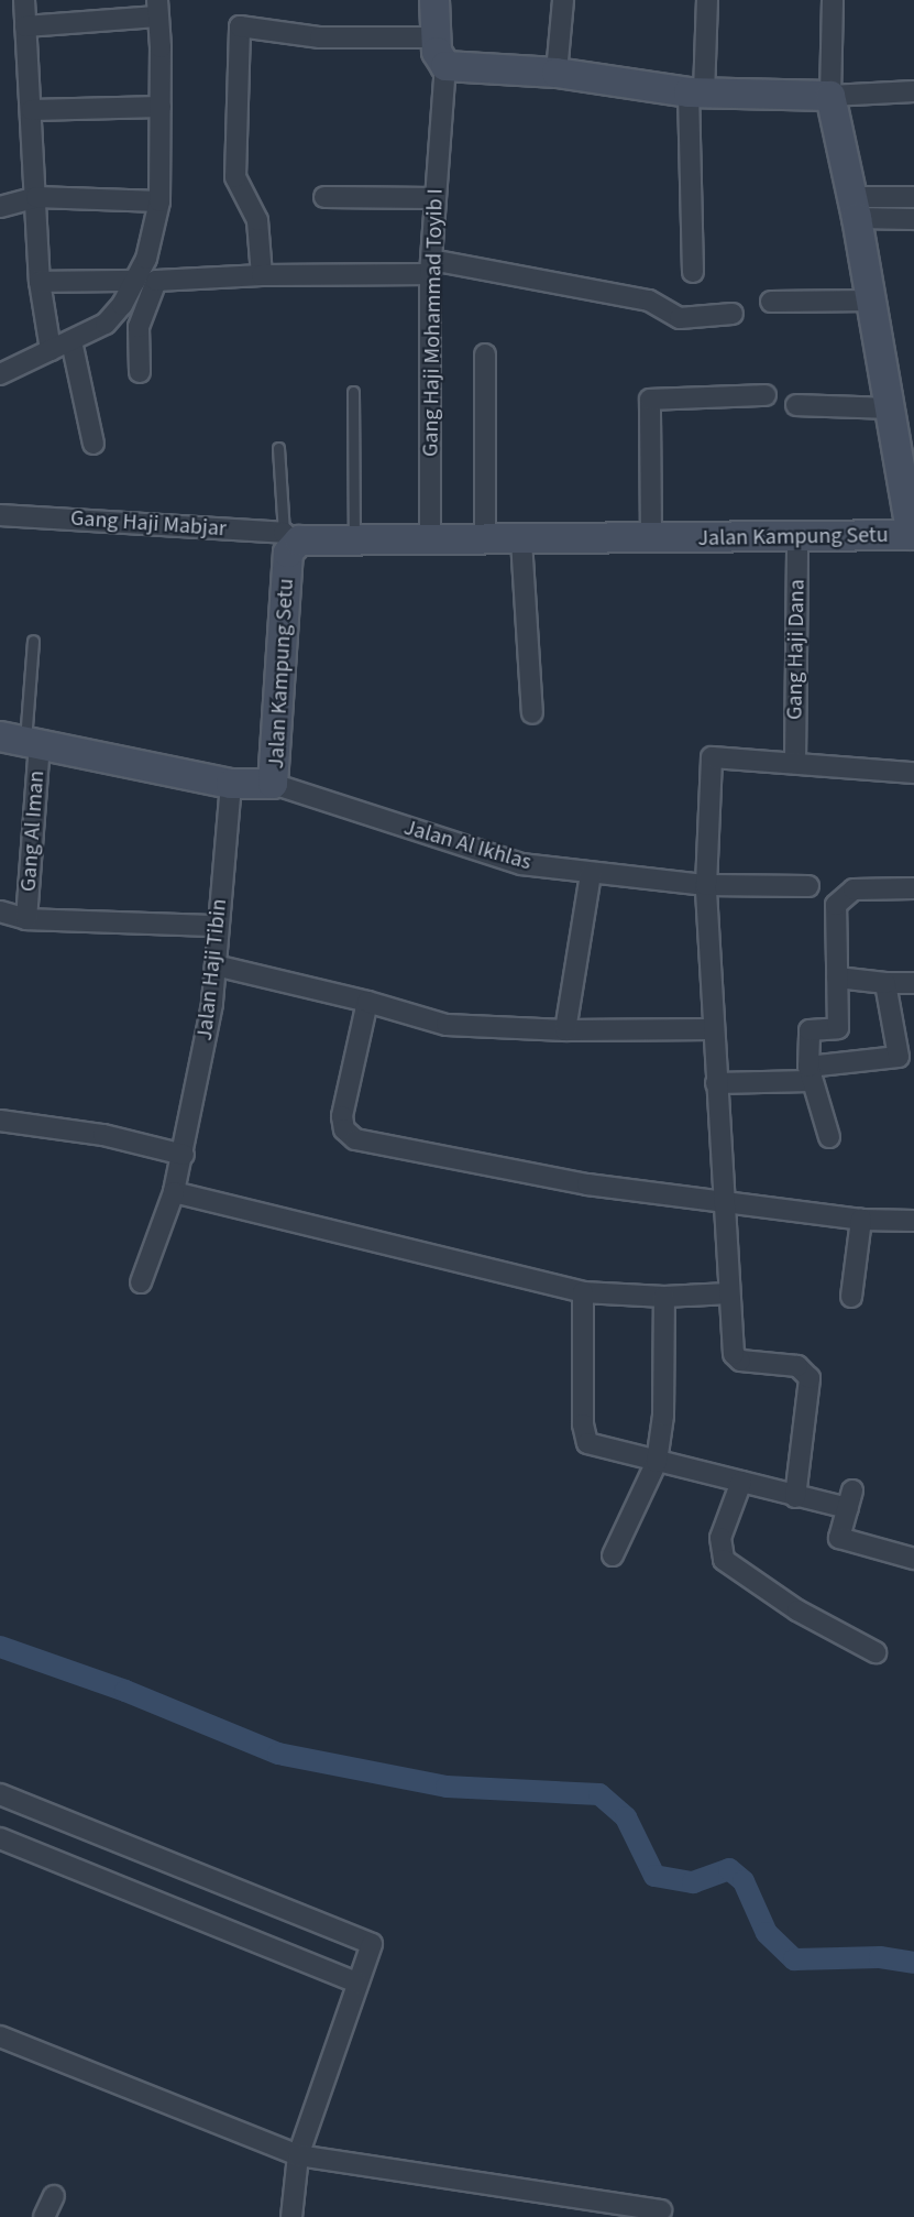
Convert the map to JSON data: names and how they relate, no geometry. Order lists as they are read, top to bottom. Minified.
{"streets":{"street":["Gang Haji Mohammad Toyib I","Gang Haji Mabjar","Jalan Kampung Setu","Gang Haji Dana","Gang Al Iman","Jalan Al Ikhlas","Jalan Haji Tibin"]},"crossings":[["Gang Haji Mohammad Toyib I","Jalan Kampung Setu"],["Gang Haji Mabjar","Jalan Kampung Setu"],["Jalan Kampung Setu","Gang Haji Dana"],["Jalan Kampung Setu","Gang Al Iman"],["Jalan Kampung Setu","Jalan Al Ikhlas"],["Jalan Kampung Setu","Jalan Haji Tibin"]]}
